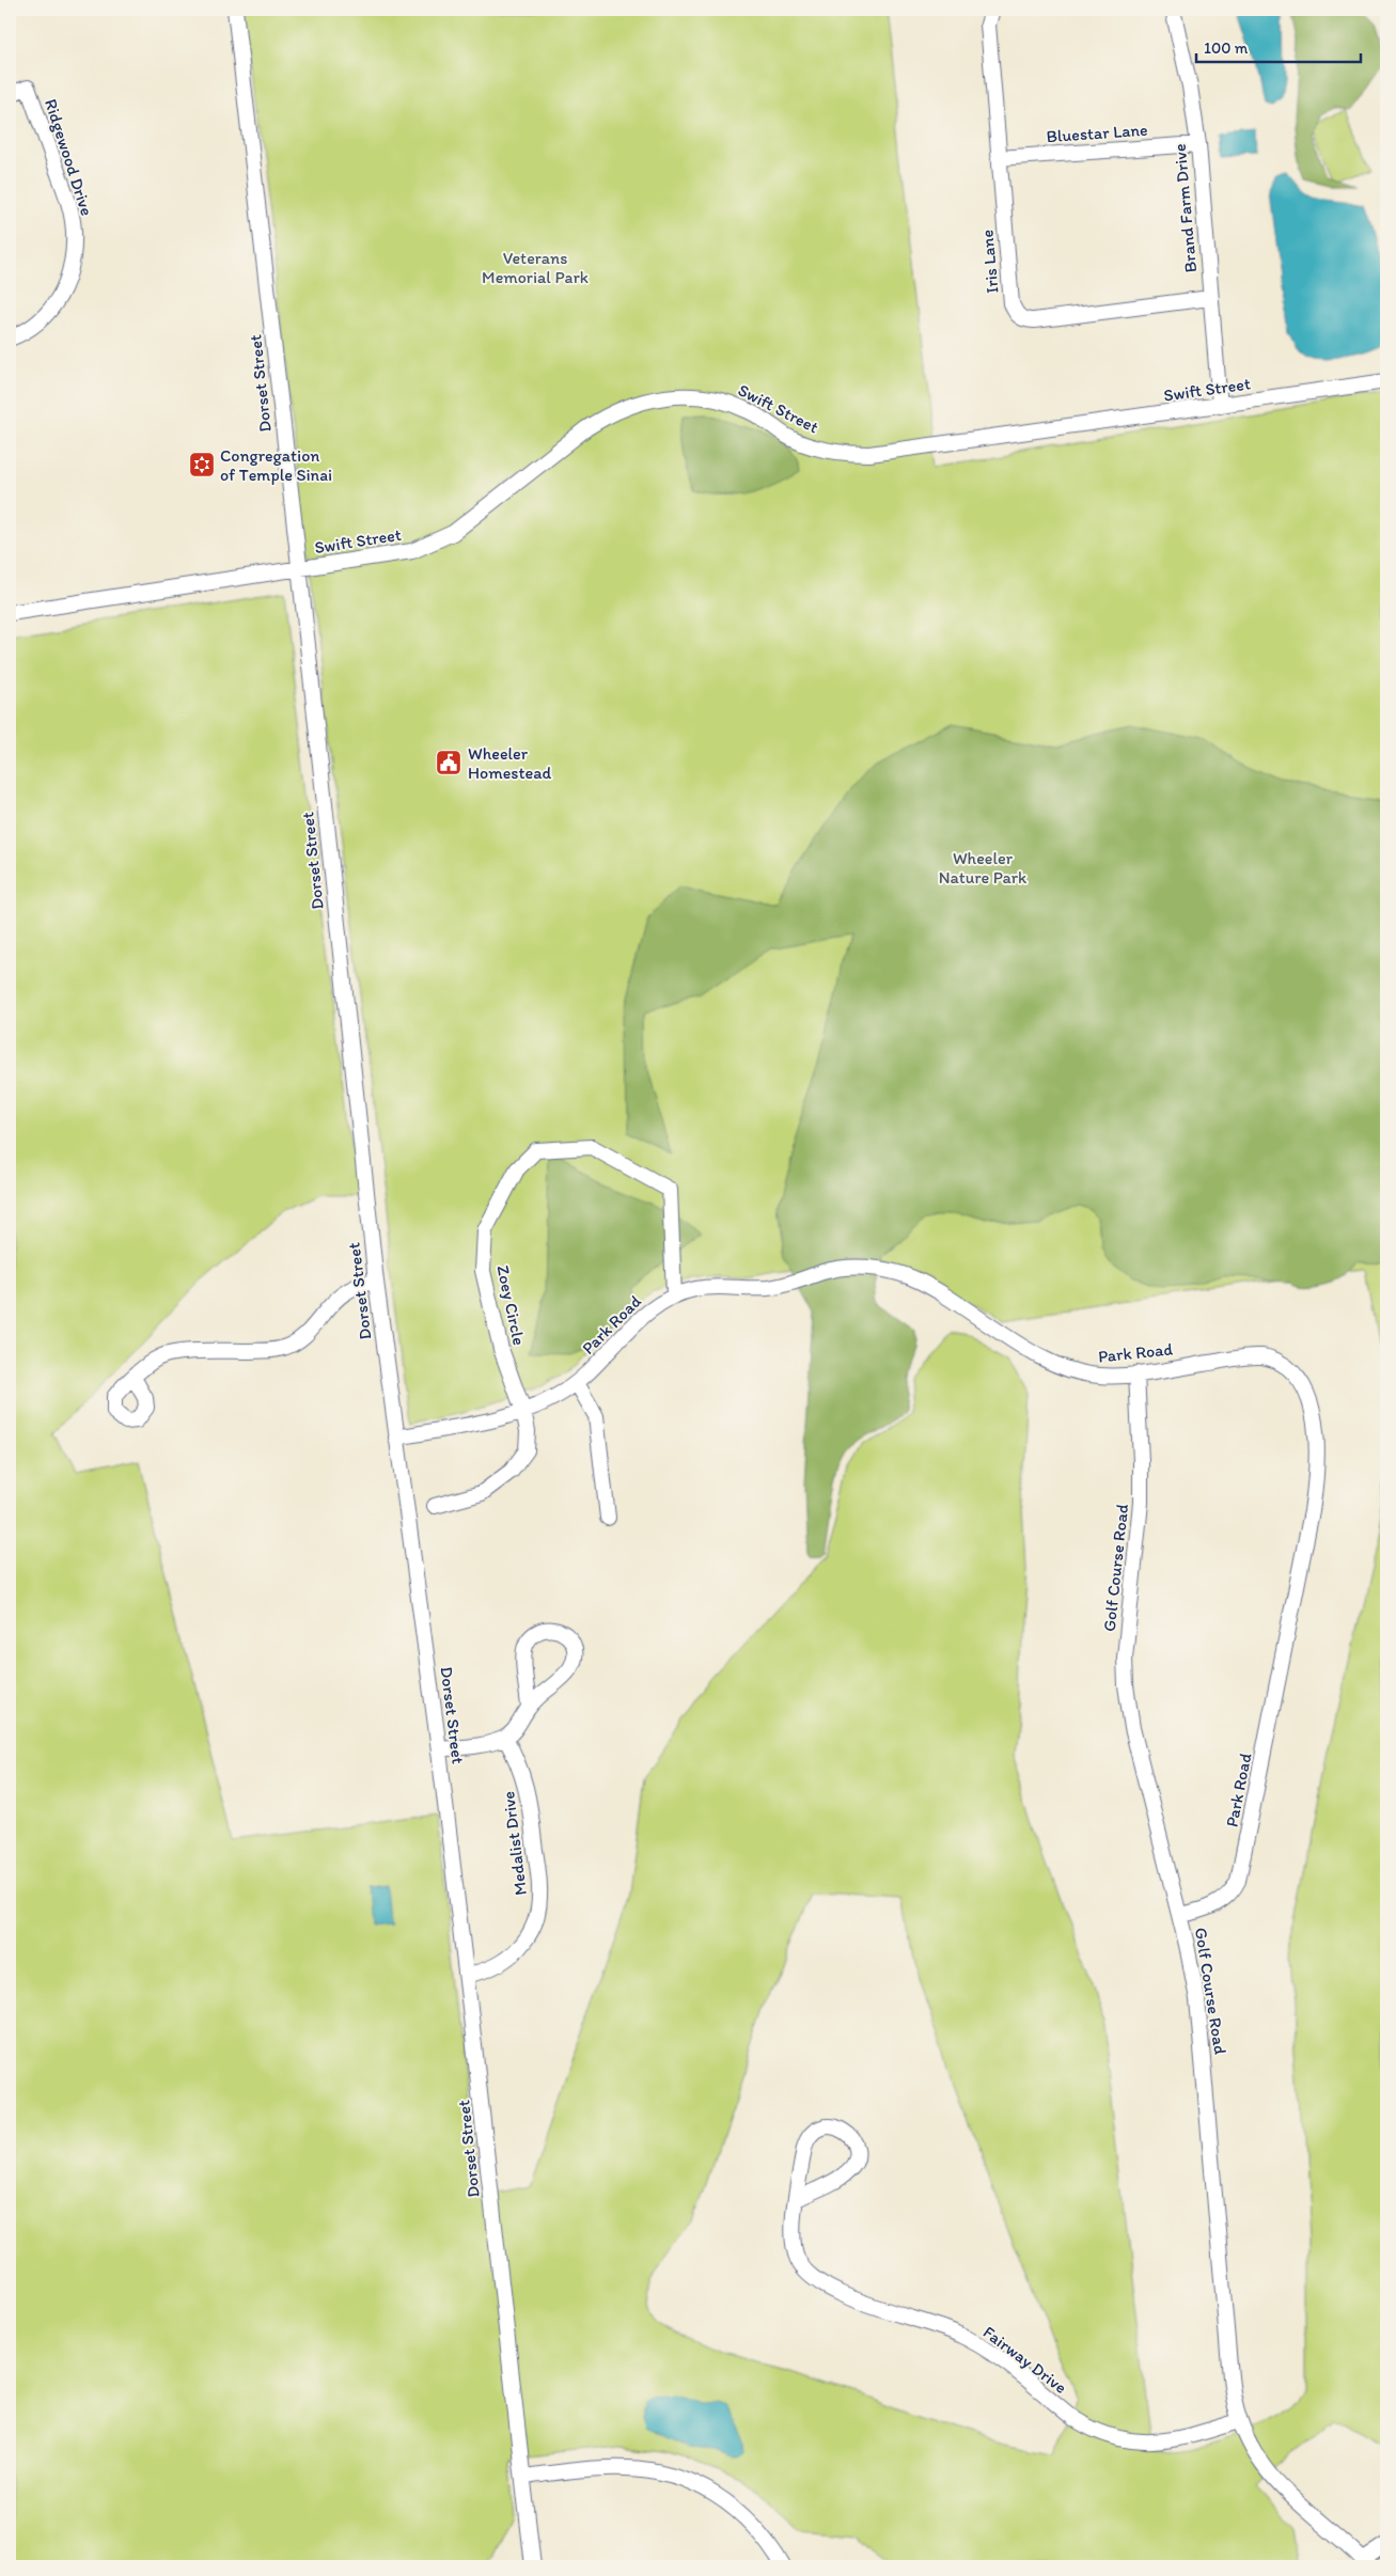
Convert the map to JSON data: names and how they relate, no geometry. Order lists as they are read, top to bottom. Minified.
{"streets":{"street":["Bluestar Lane","Ridgewood Drive","Brand Farm Drive","Iris Lane","Dorset Street","Swift Street","Zoey Circle","Park Road","Golf Course Road","Medalist Drive","Fairway Drive"]},"crossings":[["Bluestar Lane","Brand Farm Drive"],["Bluestar Lane","Iris Lane"],["Brand Farm Drive","Iris Lane"],["Brand Farm Drive","Swift Street"],["Dorset Street","Swift Street"],["Dorset Street","Park Road"],["Dorset Street","Medalist Drive"],["Zoey Circle","Park Road"],["Park Road","Golf Course Road"],["Golf Course Road","Fairway Drive"]],"parks":["Veterans Memorial Park","Wheeler Nature Park"],"places":{"synagogue":["Congregation of Temple Sinai"],"public building":["Wheeler Homestead"]},"scale_bar":"100 m"}
